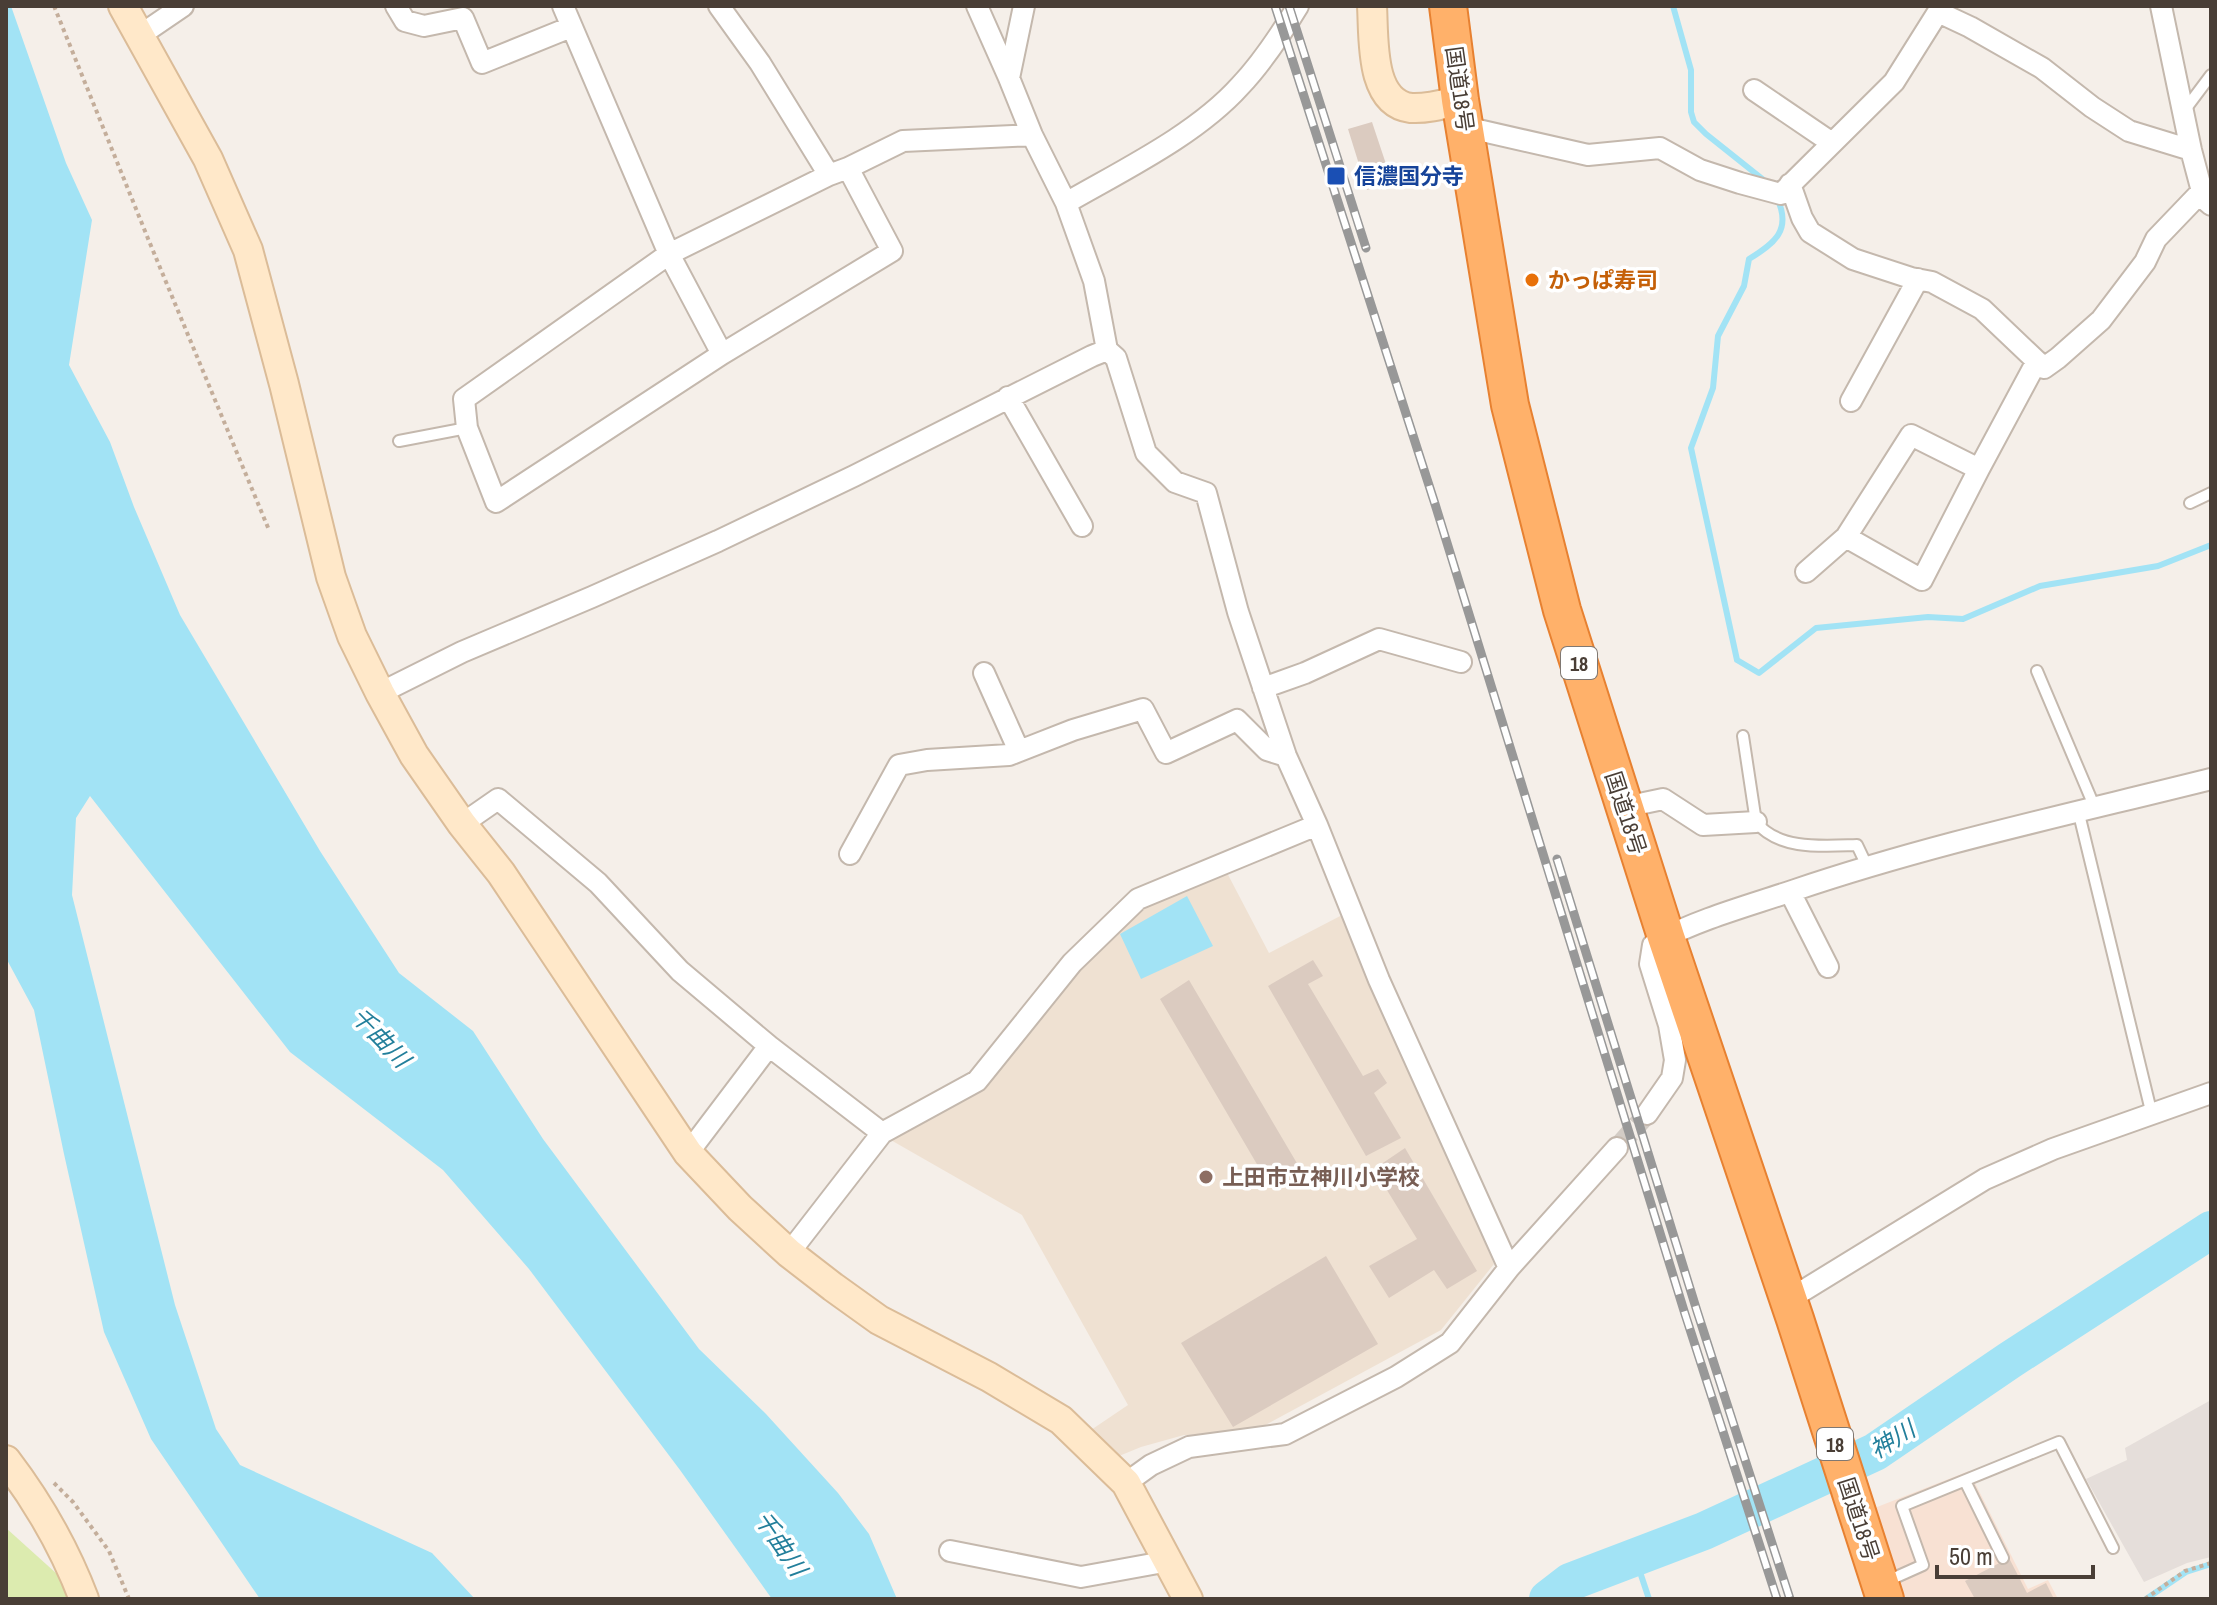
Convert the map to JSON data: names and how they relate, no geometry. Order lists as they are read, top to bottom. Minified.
{"streets":{"highway":["国道18号","18"]},"water":["千曲川","神川"],"places":{"transit":["信濃国分寺"],"other":["かっぱ寿司","上田市立神川小学校"]},"scale_bar":"50 m"}
